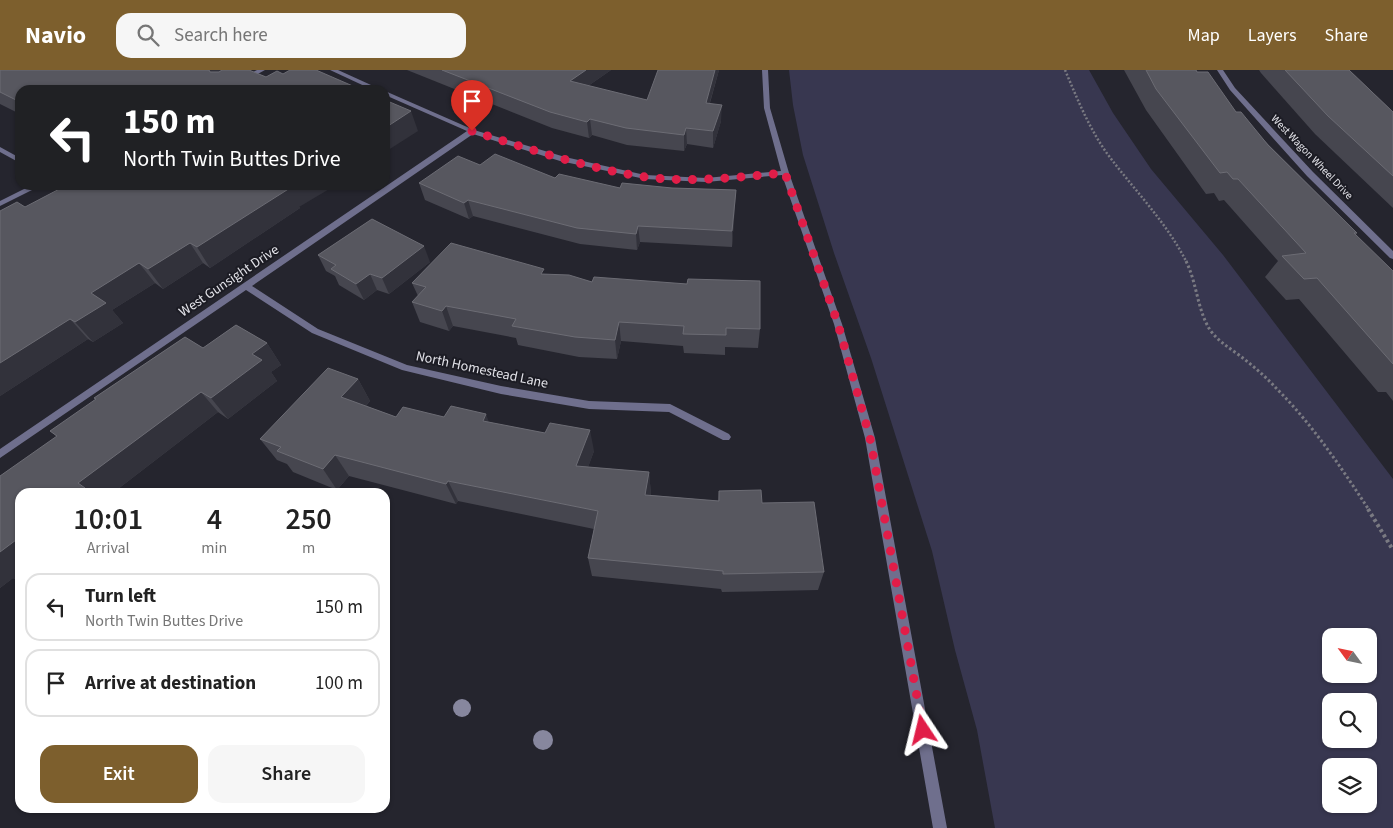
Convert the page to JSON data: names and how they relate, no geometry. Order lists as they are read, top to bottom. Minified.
{"streets":{"street":["West Wagon Wheel Drive","West Gunsight Drive","North Homestead Lane"]},"crossings":[["West Gunsight Drive","North Homestead Lane"]],"north":"top left","page":{"header":"Navio","search":"Search here","nav":["Map","Layers","Share"],"turn":["150 m","North Twin Buttes Drive"],"eta":["10:01","Arrival","4","min","250","m"],"list":[{"name":"Turn left","note":"North Twin Buttes Drive","value":"150 m"},{"name":"Arrive at destination","value":"100 m"}],"buttons":["Exit","Share"]}}
